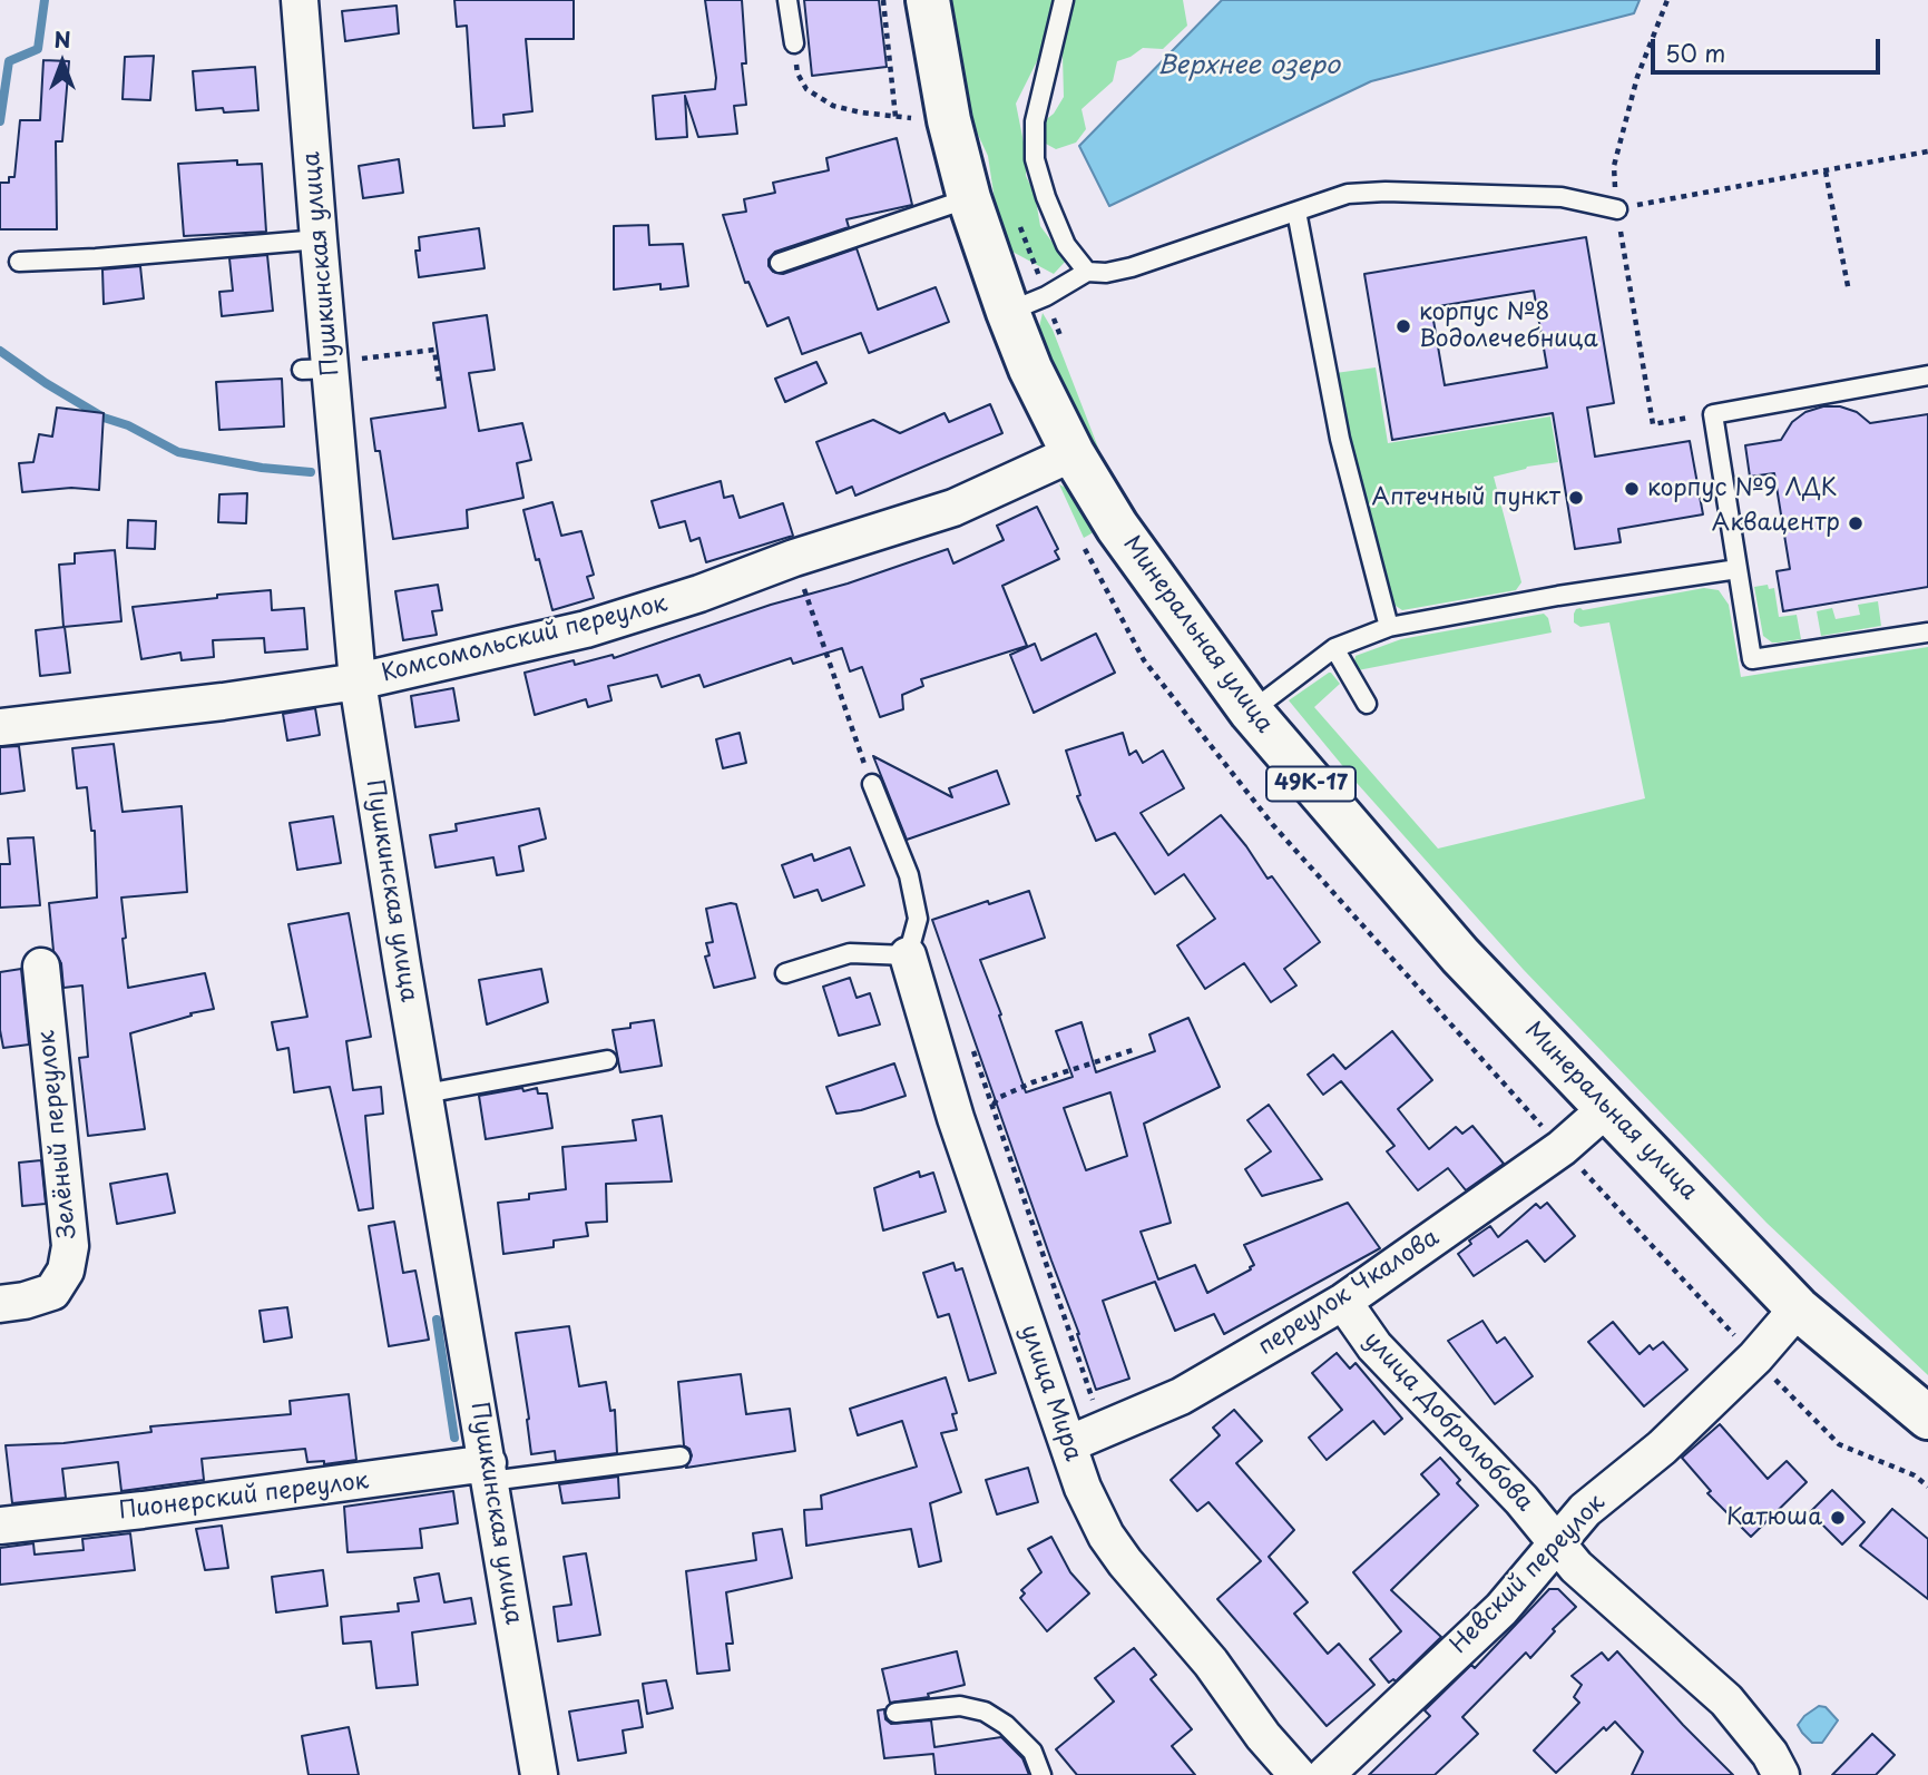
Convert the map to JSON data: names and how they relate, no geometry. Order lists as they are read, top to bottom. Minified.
{"streets":{"main road":["Минеральная улица","49К-17"],"street":["Пушкинская улица","Комсомольский переулок","Зелёный переулок","переулок Чкалова","улица Мира","улица Добролюбова","Пионерский переулок","Невский переулок"]},"crossings":[["Пушкинская улица","Комсомольский переулок"],["Пушкинская улица","Пионерский переулок"],["Минеральная улица","Комсомольский переулок"],["Минеральная улица","переулок Чкалова"],["Минеральная улица","Невский переулок"],["переулок Чкалова","улица Мира"],["переулок Чкалова","улица Добролюбова"],["улица Добролюбова","Невский переулок"]],"water":["Верхнее озеро"],"places":["корпус №8 Водолечебница","корпус №9 ЛДК","Аптечный пункт","Аквацентр","Катюша"],"scale_bar":"50 m","north":"top"}
